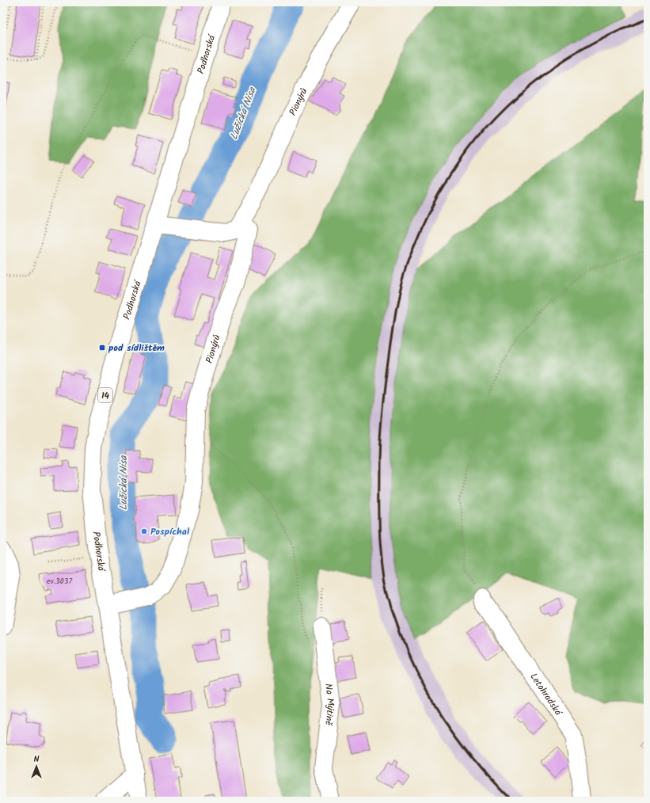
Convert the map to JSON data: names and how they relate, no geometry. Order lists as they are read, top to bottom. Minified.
{"streets":{"street":["Podhorská","Pionýrů","14","Letohradská","Na Mýtině"]},"crossings":[["Podhorská","Pionýrů"]],"water":["Lužická Nisa"],"places":{"transit":["pod sídlištěm"],"other":["Pospíchal"]},"house_numbers":["ev.3037"],"north":"top"}
